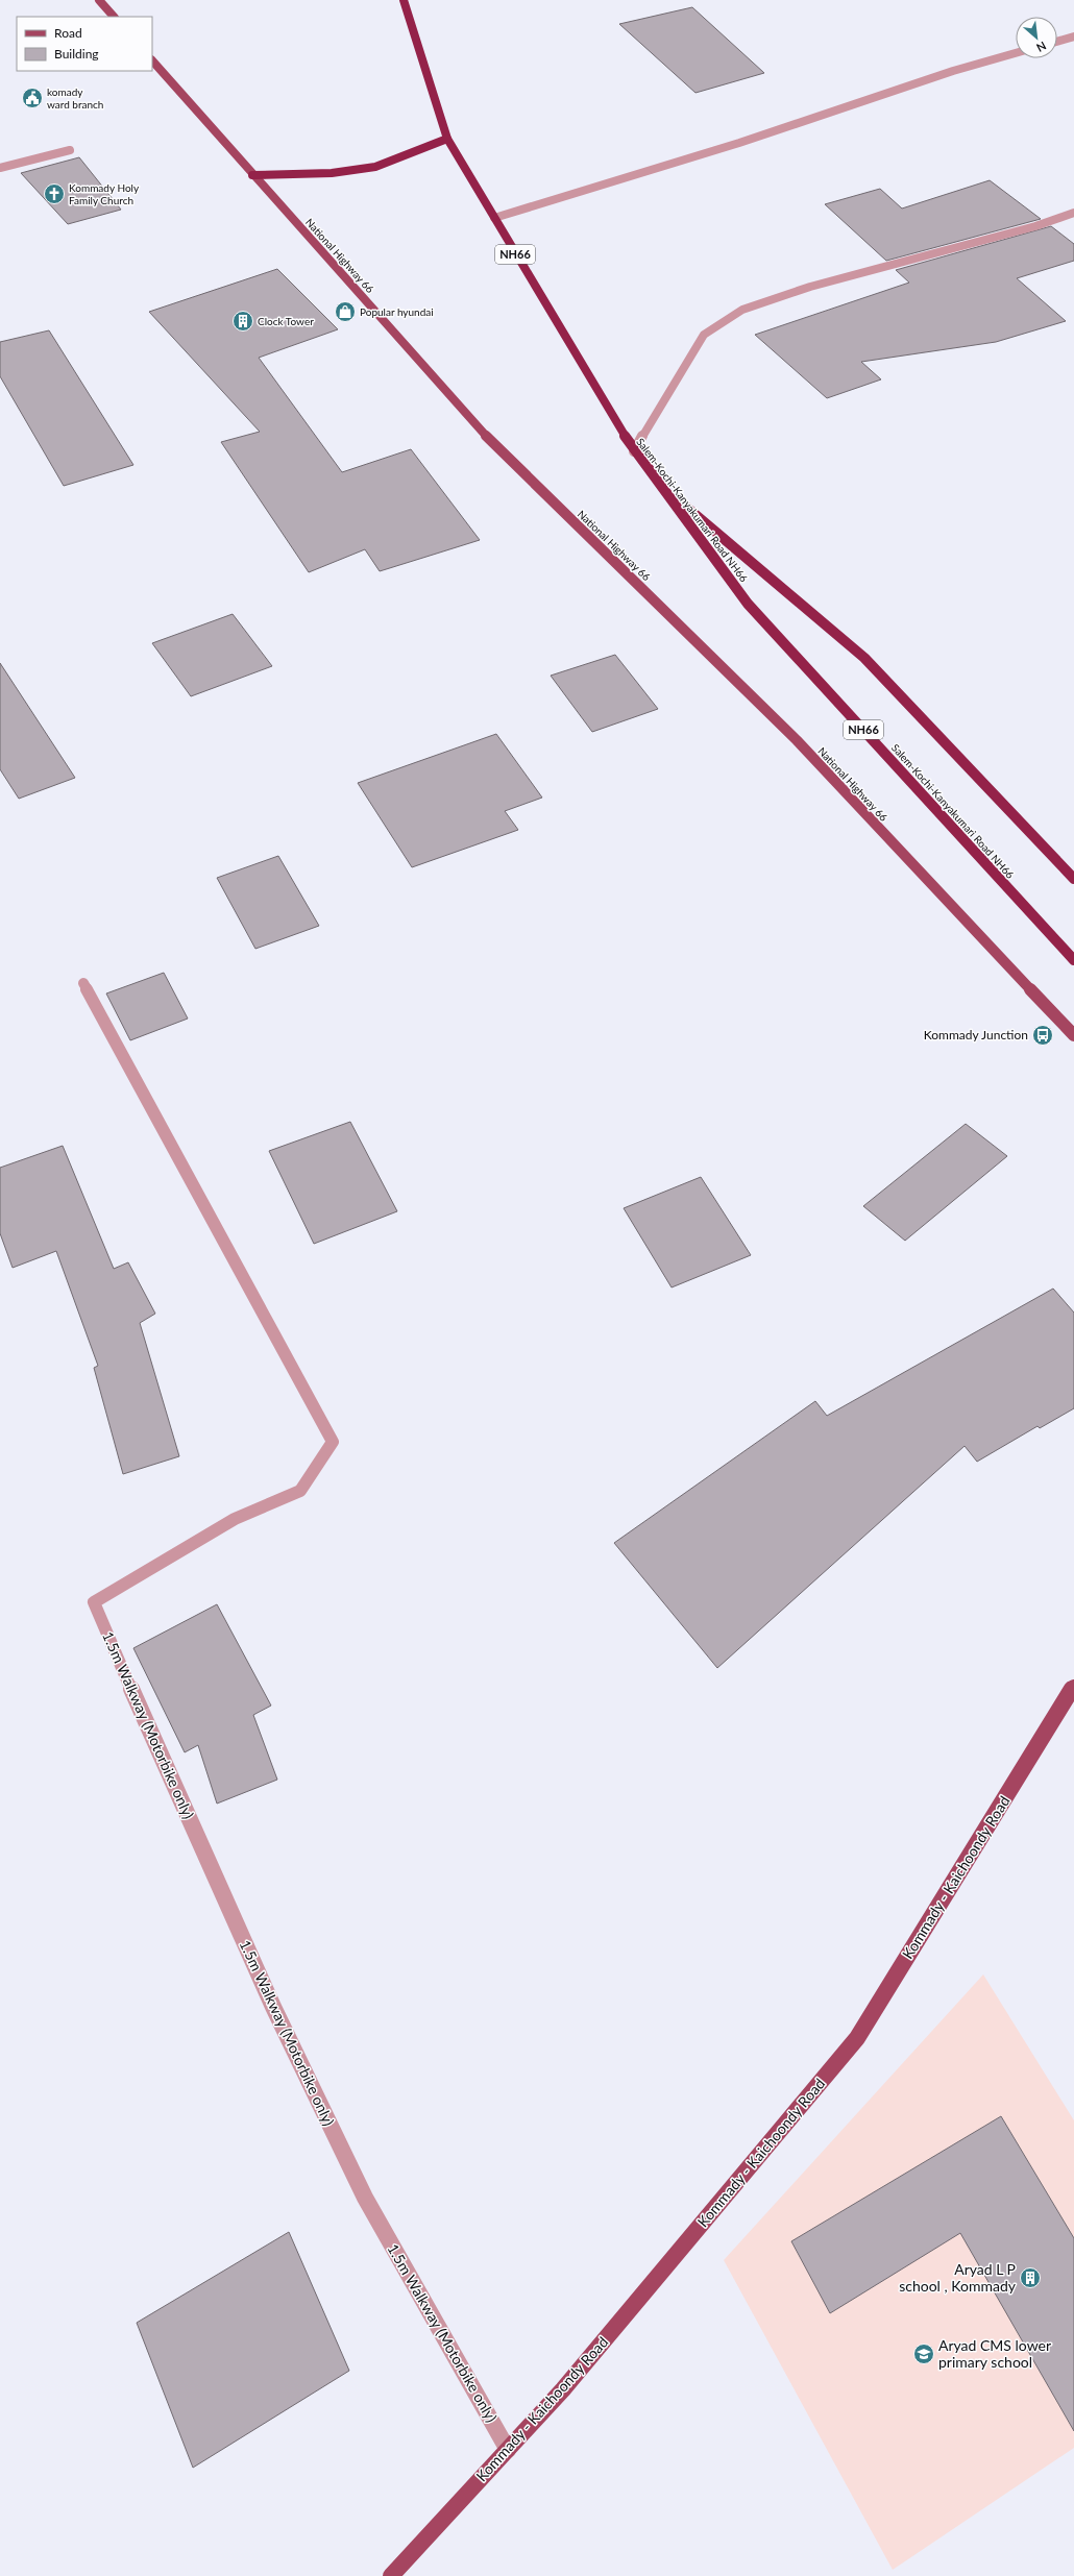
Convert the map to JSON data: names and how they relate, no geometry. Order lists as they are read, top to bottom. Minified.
{"streets":{"highway":["NH66","Salem-Kochi-Kanyakumari Road NH66"],"main road":["National Highway 66","Kommady - Kaichoondy Road"],"street":["1.5m Walkway (Motorbike only)"]},"crossings":[["NH66","Salem-Kochi-Kanyakumari Road NH66"],["1.5m Walkway (Motorbike only)","Kommady - Kaichoondy Road"]],"places":{"public building":["komady ward branch"],"church":["Kommady Holy Family Church"],"shop":["Popular hyundai"],"building":["Clock Tower","Aryad L P school , Kommady"],"bus stop":["Kommady Junction"],"school or university":["Aryad CMS lower primary school"]},"legend":["Road","Building"],"north":"bottom right"}
